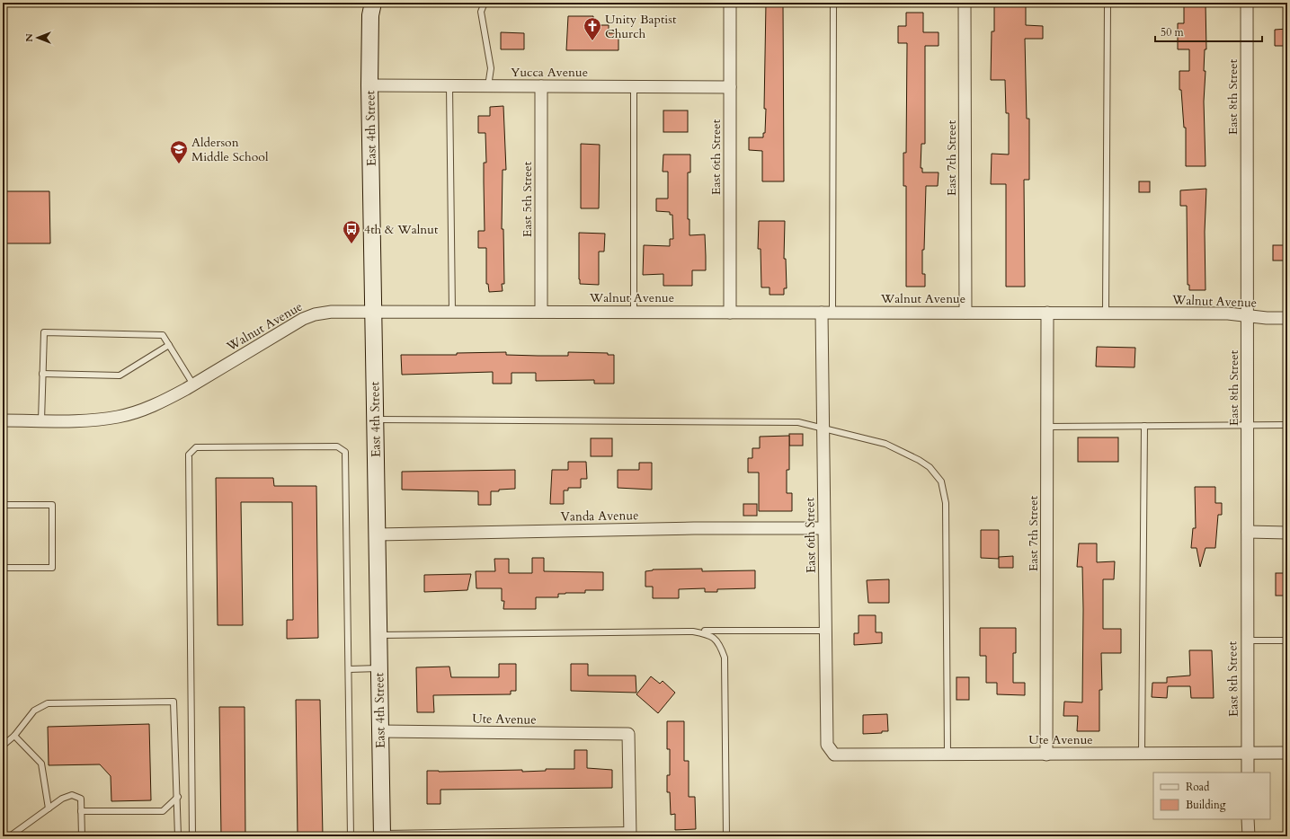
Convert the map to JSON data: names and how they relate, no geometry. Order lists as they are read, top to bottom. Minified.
{"streets":{"street":["Yucca Avenue","East 8th Street","East 4th Street","East 6th Street","East 7th Street","East 5th Street","Walnut Avenue","Vanda Avenue","Ute Avenue"]},"crossings":[["Yucca Avenue","East 4th Street"],["Yucca Avenue","East 6th Street"],["Yucca Avenue","East 5th Street"],["East 8th Street","Walnut Avenue"],["East 8th Street","Ute Avenue"],["East 4th Street","Walnut Avenue"],["East 4th Street","Vanda Avenue"],["East 4th Street","Ute Avenue"],["East 6th Street","Walnut Avenue"],["East 6th Street","Vanda Avenue"],["East 6th Street","Ute Avenue"],["East 7th Street","Walnut Avenue"],["East 7th Street","Ute Avenue"],["East 5th Street","Walnut Avenue"]],"places":{"church":["Unity Baptist Church"],"school or university":["Alderson Middle School"],"bus stop":["4th & Walnut"]},"legend":["Road","Building"],"scale_bar":"50 m","north":"left"}
